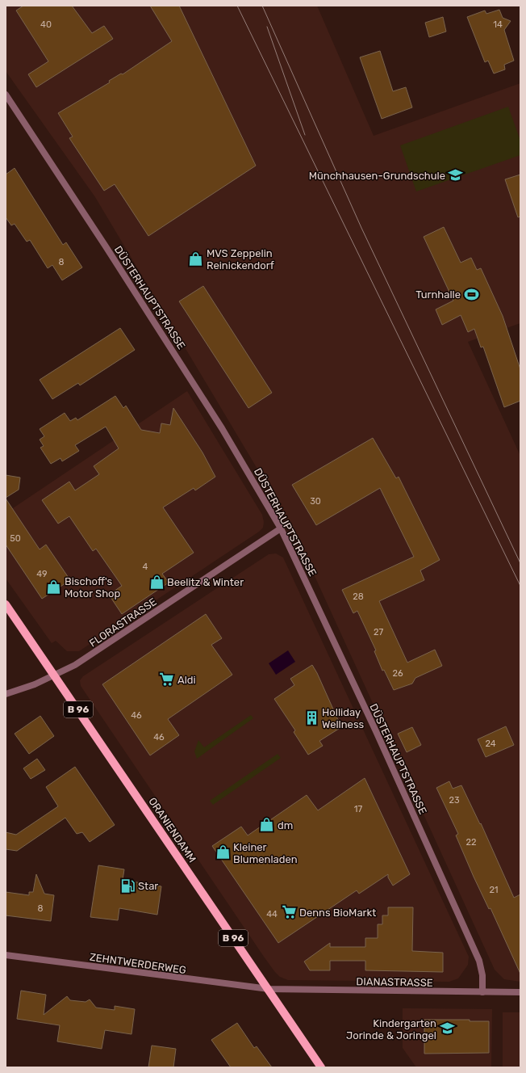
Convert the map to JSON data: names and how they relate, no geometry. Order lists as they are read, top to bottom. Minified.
{"streets":{"main road":["B 96","ORANIENDAMM"],"street":["DÜSTERHAUPTSTRASSE","FLORASTRASSE","ZEHNTWERDERWEG","DIANASTRASSE"]},"crossings":[["DÜSTERHAUPTSTRASSE","FLORASTRASSE"],["DÜSTERHAUPTSTRASSE","DIANASTRASSE"],["FLORASTRASSE","ORANIENDAMM"],["ORANIENDAMM","ZEHNTWERDERWEG"],["ORANIENDAMM","DIANASTRASSE"],["ZEHNTWERDERWEG","DIANASTRASSE"]],"places":{"school or university":["Münchhausen-Grundschule","Kindergarten Jorinde & Joringel"],"shop":["MVS Zeppelin Reinickendorf","Beelitz & Winter","Bischoff's Motor Shop","dm","Kleiner Blumenladen"],"sports":["Turnhalle"],"supermarket":["Aldi","Denns BioMarkt"],"building":["Holliday Wellness"],"fuel station":["Star"]},"house_numbers":["40","14","8","30","50","4","49","28","27","26","46","46","24","23","17","22","21","8","44"]}
